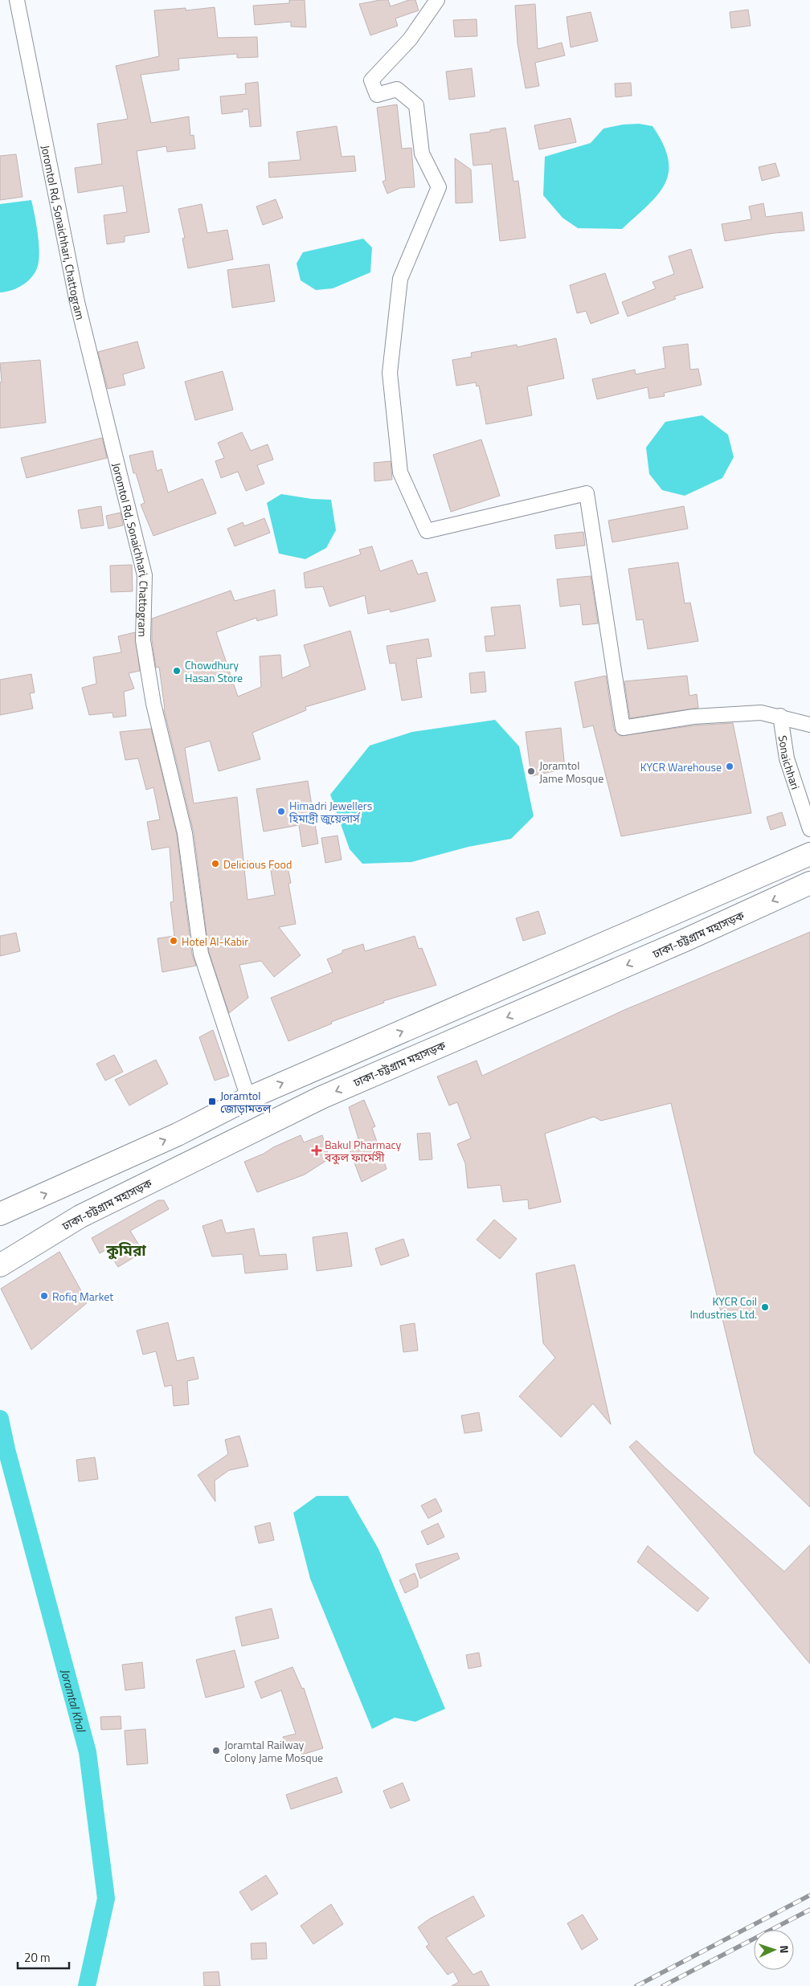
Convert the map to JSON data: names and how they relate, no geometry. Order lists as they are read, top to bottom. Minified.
{"streets":{"highway":["ঢাকা-চট্টগ্রাম মহাসড়ক"],"street":["Joromtol Rd, Sonaichhari, Chattogram","Sonaichhari"]},"districts":["কুমিরা"],"water":["Joramtal Khal"],"places":{"other":["Chowdhury Hasan Store","KYCR Warehouse","Joramtol Jame Mosque","Himadri Jewellers হিমাদ্রী জুয়েলার্স","Delicious Food","Hotel Al-Kabir","Rofiq Market","KYCR Coil Industries Ltd.","Joramtal Railway Colony Jame Mosque"],"transit":["Joramtol জোড়ামতল"],"health":["Bakul Pharmacy বকুল ফার্মেসী"]},"scale_bar":"20 m","north":"right"}
